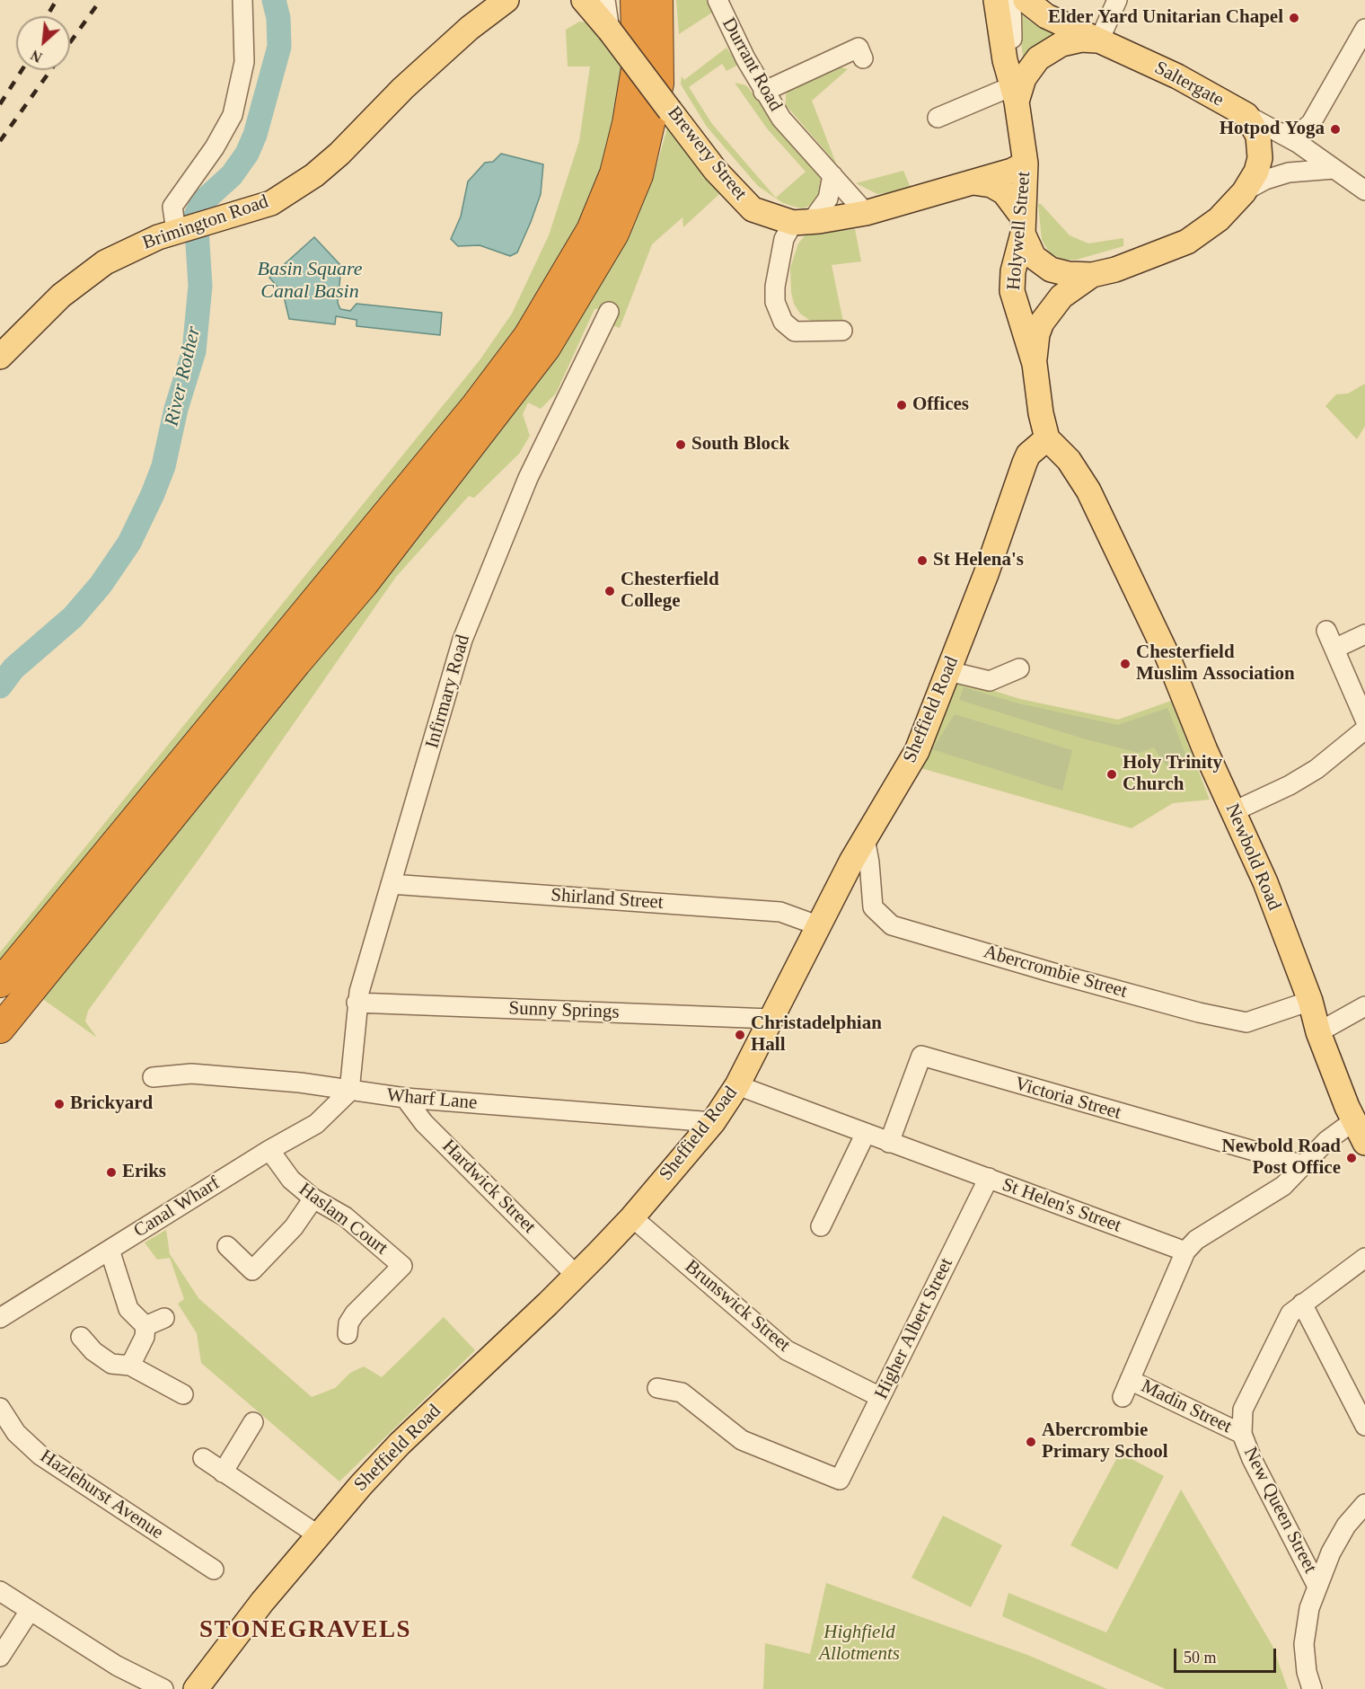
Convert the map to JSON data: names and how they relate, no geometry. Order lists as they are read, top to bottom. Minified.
{"streets":{"main road":["Saltergate","Brewery Street","Brimington Road","Holywell Street","Sheffield Road","Newbold Road"],"street":["Durrant Road","Infirmary Road","Shirland Street","Abercrombie Street","Sunny Springs","Victoria Street","Wharf Lane","Hardwick Street","St Helen's Street","Canal Wharf","Haslam Court","Brunswick Street","Higher Albert Street","Madin Street","Hazlehurst Avenue","New Queen Street"]},"crossings":[["Durrant Road","Brewery Street"],["Holywell Street","Sheffield Road"],["Holywell Street","Newbold Road"],["Infirmary Road","Shirland Street"],["Infirmary Road","Sunny Springs"],["Infirmary Road","Wharf Lane"],["Infirmary Road","Canal Wharf"],["Sheffield Road","Newbold Road"],["Sheffield Road","Shirland Street"],["Sheffield Road","Abercrombie Street"],["Sheffield Road","Sunny Springs"],["Sheffield Road","Wharf Lane"],["Sheffield Road","Hardwick Street"],["Sheffield Road","St Helen's Street"],["Sheffield Road","Brunswick Street"],["Newbold Road","Abercrombie Street"],["Victoria Street","St Helen's Street"],["Wharf Lane","Hardwick Street"],["Wharf Lane","Canal Wharf"],["St Helen's Street","Higher Albert Street"],["Canal Wharf","Haslam Court"],["Brunswick Street","Higher Albert Street"],["Madin Street","New Queen Street"]],"districts":["STONEGRAVELS"],"water":["Basin Square Canal Basin","River Rother"],"parks":["Highfield Allotments"],"places":["Elder Yard Unitarian Chapel","Hotpod Yoga","Offices","South Block","St Helena's","Chesterfield College","Chesterfield Muslim Association","Holy Trinity Church","Christadelphian Hall","Brickyard","Newbold Road Post Office","Eriks","Abercrombie Primary School"],"scale_bar":"50 m","north":"bottom left"}
